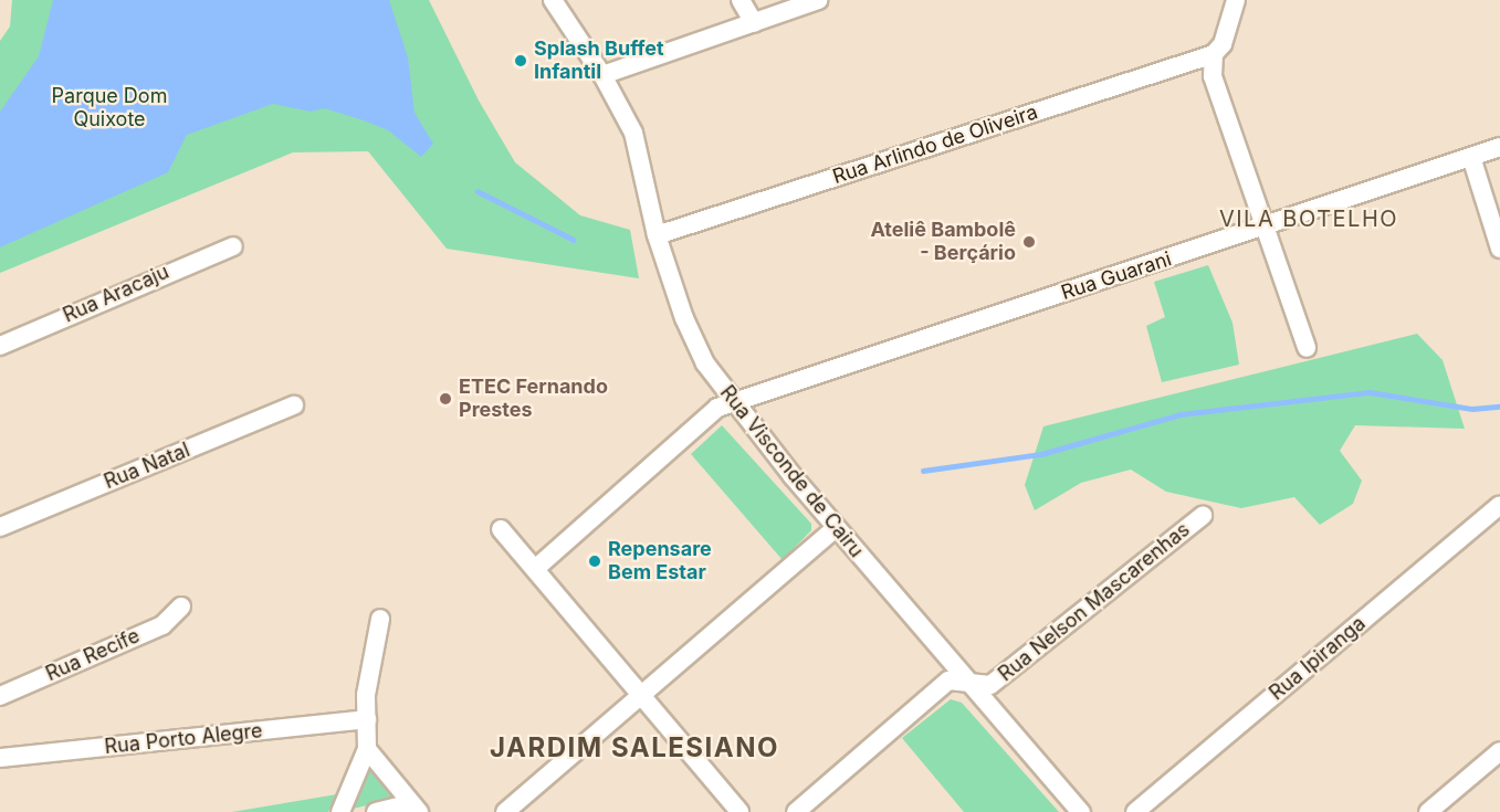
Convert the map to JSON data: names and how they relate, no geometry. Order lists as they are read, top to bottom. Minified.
{"streets":{"street":["Rua Arlindo de Oliveira","Rua Guarani","Rua Aracaju","Rua Natal","Rua Visconde de Cairu","Rua Nelson Mascarenhas","Rua Recife","Rua Ipiranga","Rua Porto Alegre"]},"crossings":[["Rua Arlindo de Oliveira","Rua Visconde de Cairu"],["Rua Guarani","Rua Visconde de Cairu"],["Rua Visconde de Cairu","Rua Nelson Mascarenhas"]],"districts":["VILA BOTELHO","JARDIM SALESIANO"],"parks":["Parque Dom Quixote"],"places":["Splash Buffet Infantil","Ateliê Bambolê - Berçário","ETEC Fernando Prestes","Repensare Bem Estar"]}
